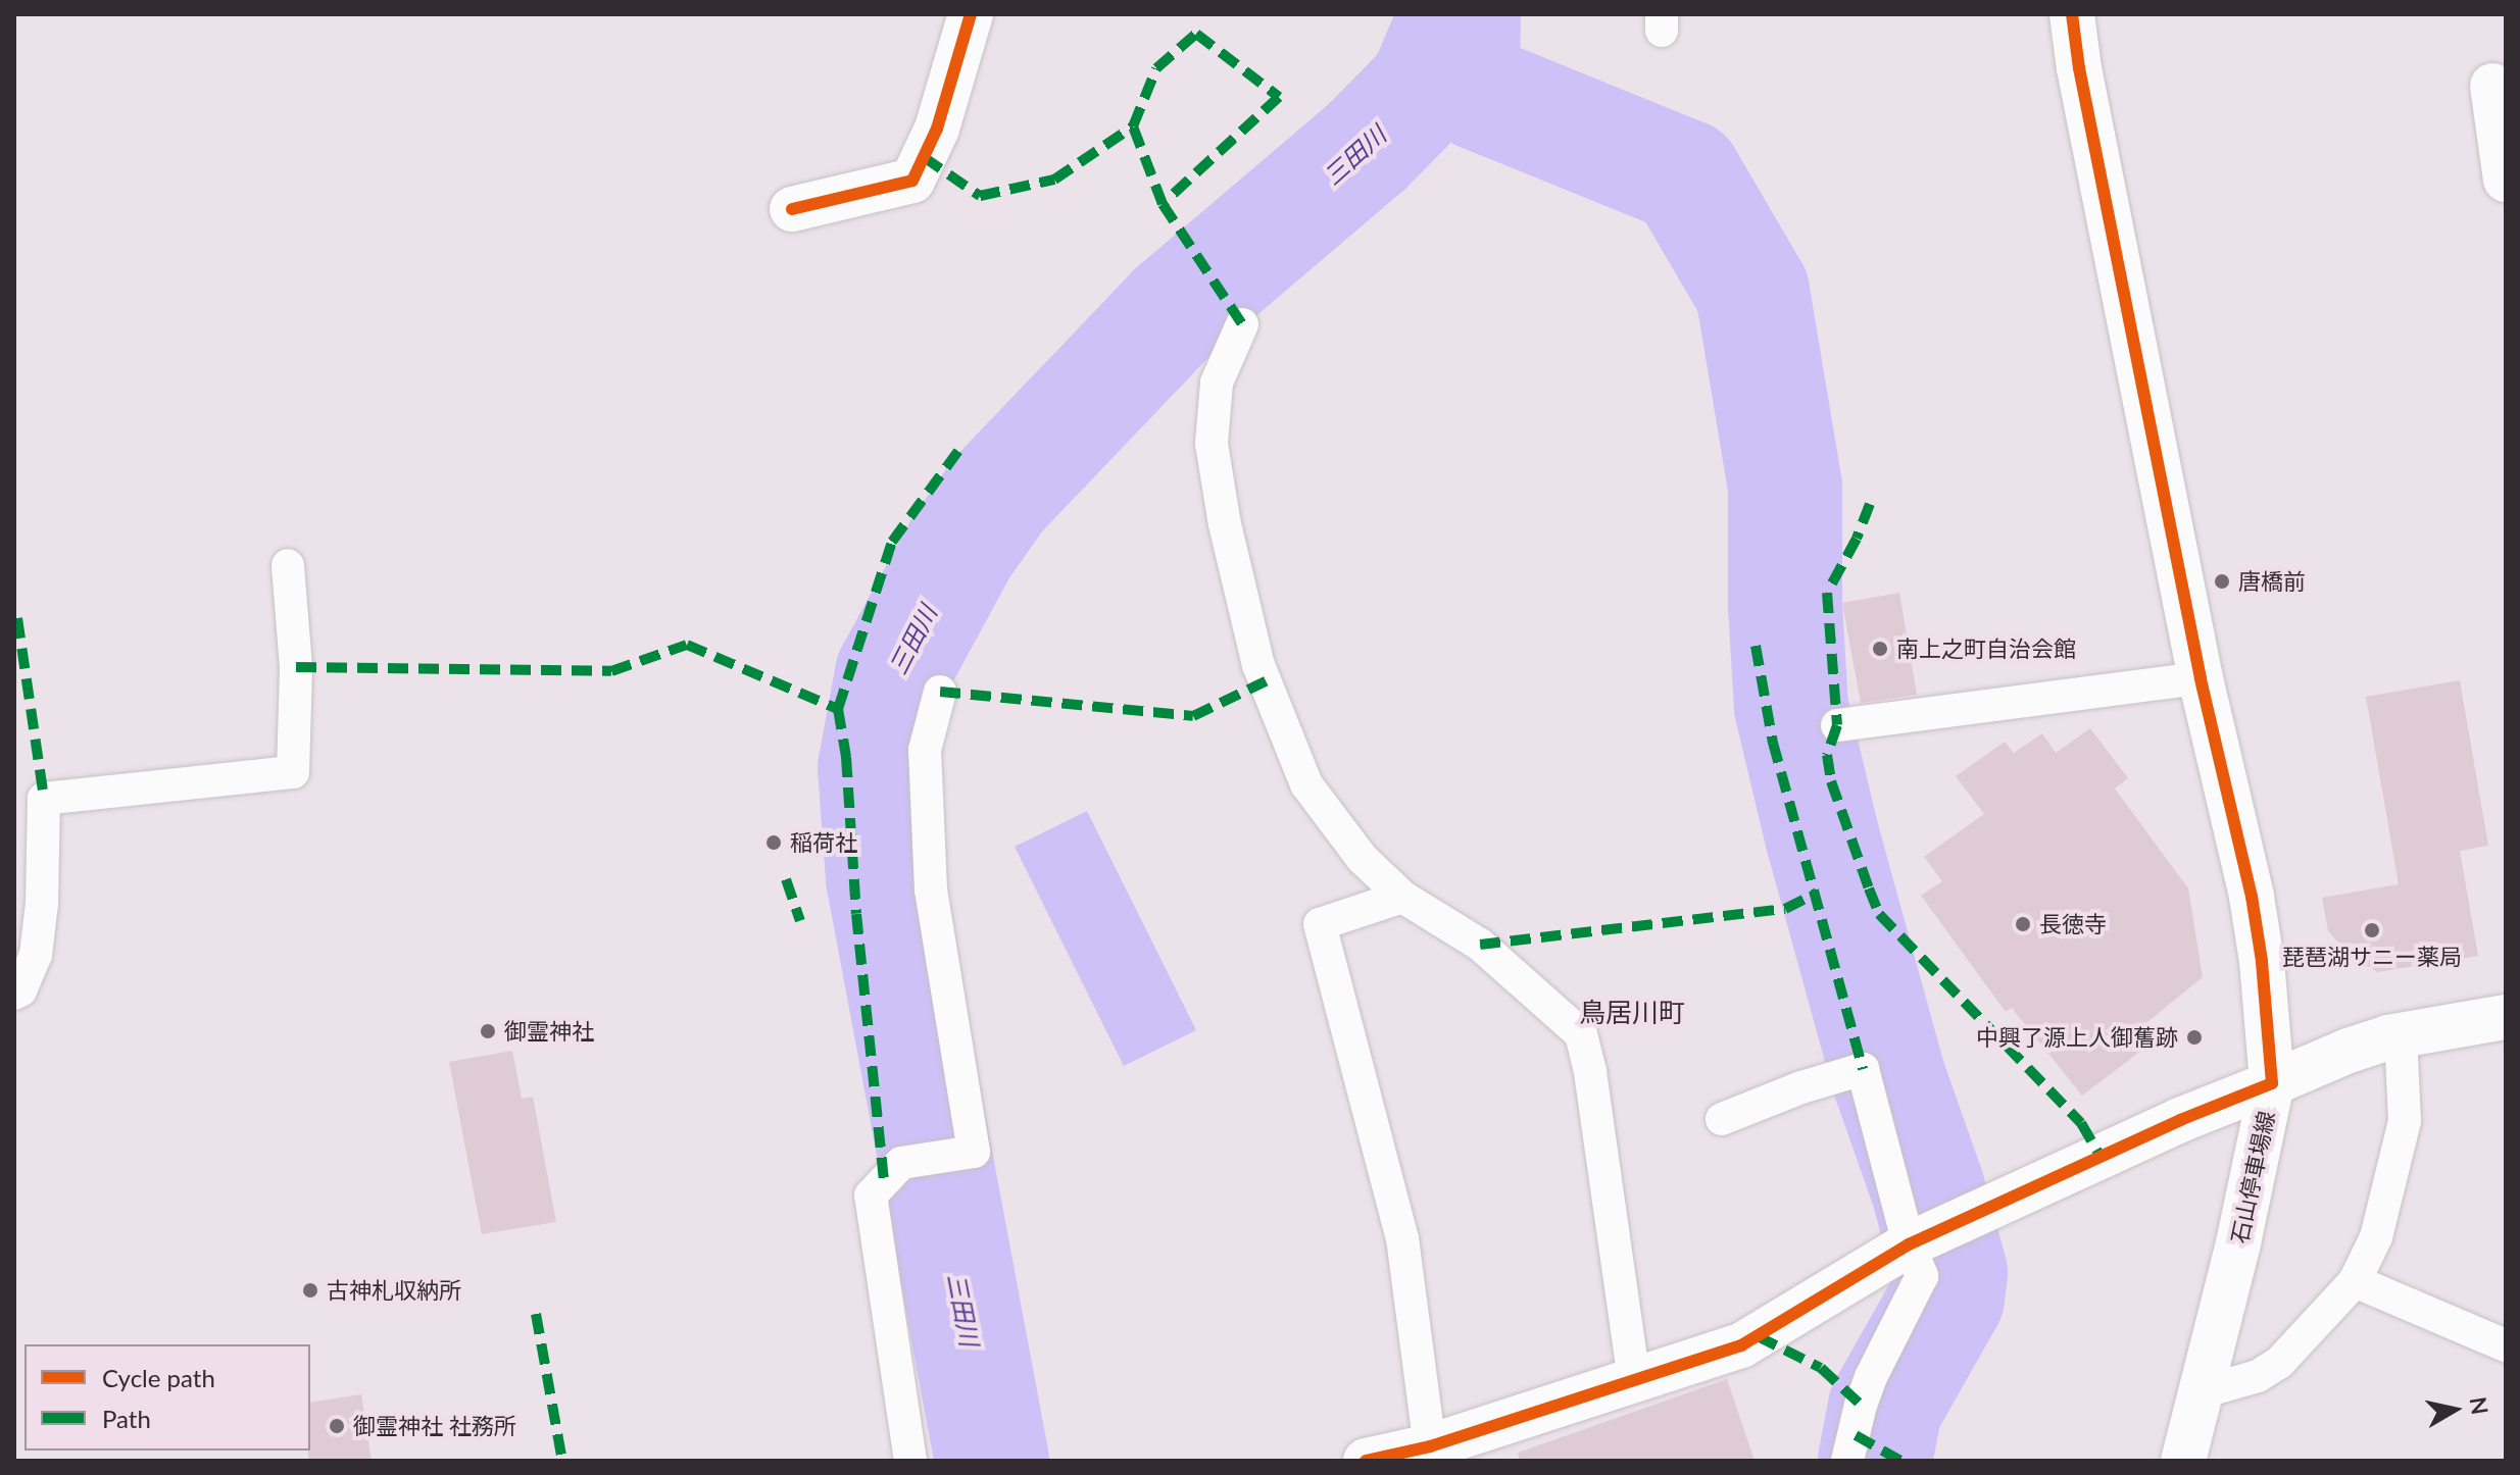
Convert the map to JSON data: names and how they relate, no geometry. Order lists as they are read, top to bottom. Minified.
{"streets":{"street":["石山停車場線"]},"districts":["鳥居川町"],"water":["三田川"],"places":["唐橋前","南上之町自治会館","稲荷社","長徳寺","琵琶湖サニー薬局","御霊神社","中興了源上人御𦾔跡","古神札収納所","御霊神社 社務所"],"legend":["Cycle path","Path"],"north":"right"}
